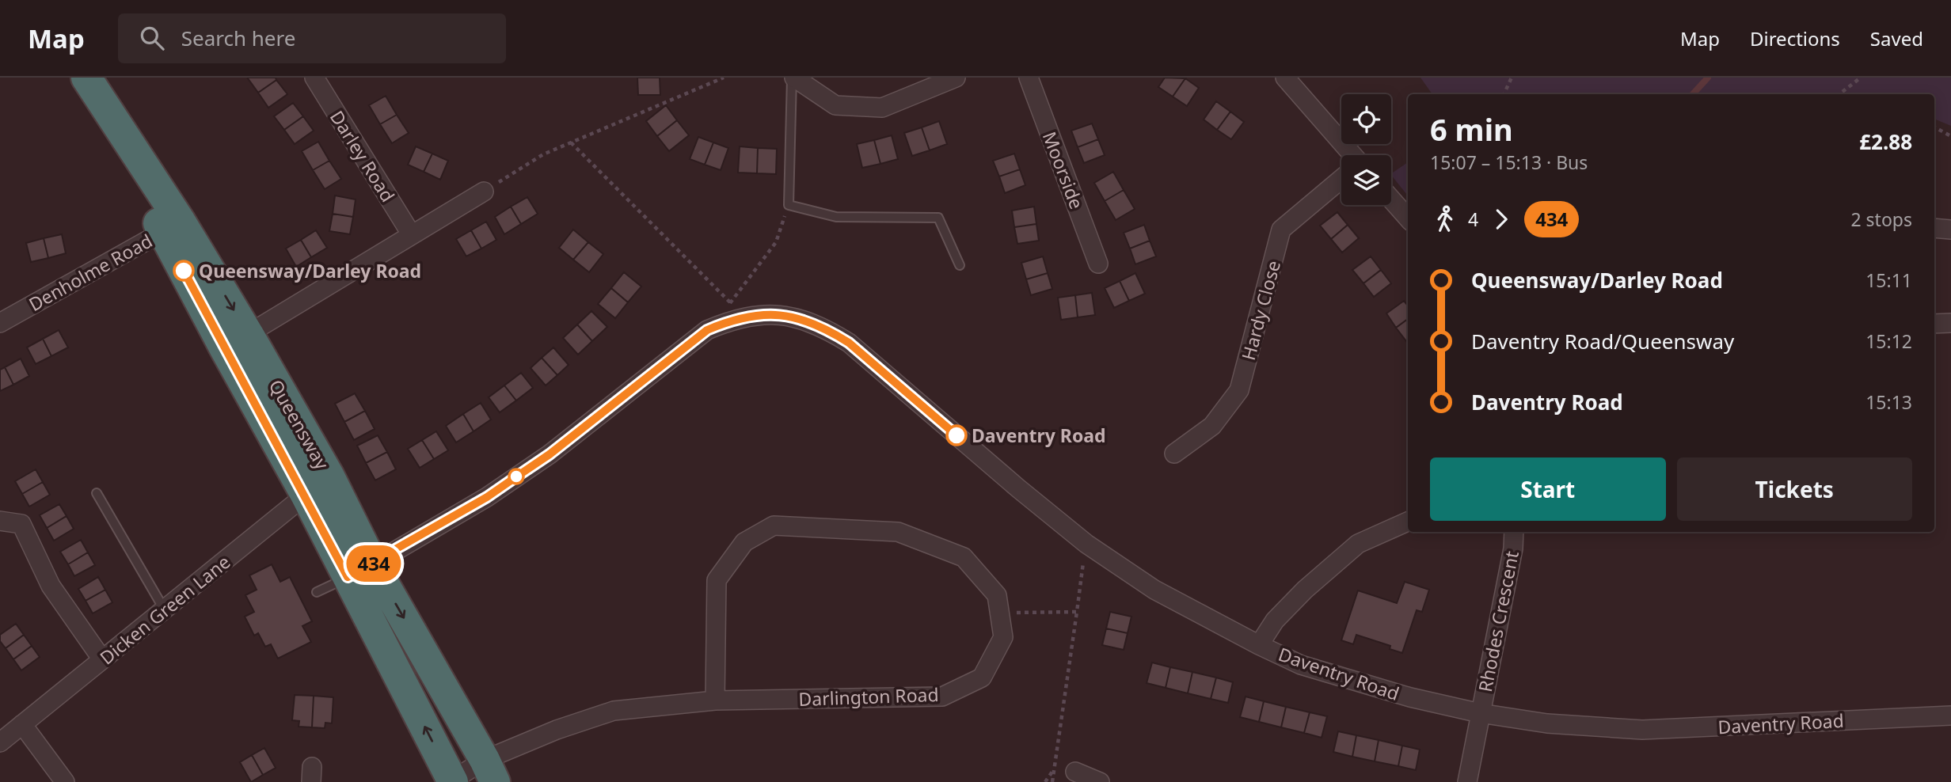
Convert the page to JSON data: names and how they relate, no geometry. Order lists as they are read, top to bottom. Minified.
{"streets":{"highway":["Queensway"],"street":["Darley Road","Moorside","Denholme Road","Hardy Close","Dicken Green Lane","Rhodes Crescent","Daventry Road","Darlington Road"]},"crossings":[["Denholme Road","Queensway"],["Queensway","Dicken Green Lane"],["Queensway","Daventry Road"],["Queensway","Darlington Road"],["Rhodes Crescent","Daventry Road"]],"places":["Queensway/Darley Road","Daventry Road"],"lines":["bus line 434"],"page":{"header":"Map","search":"Search here","nav":["Map","Directions","Saved"],"on_map":"434","heading":["6 min","15:07 – 15:13 · Bus","£2.88"],"legs":["4","434","2 stops"],"list":[{"name":"Queensway/Darley Road","value":"15:11"},{"name":"Daventry Road/Queensway","value":"15:12"},{"name":"Daventry Road","value":"15:13"}],"buttons":["Start","Tickets"]}}
